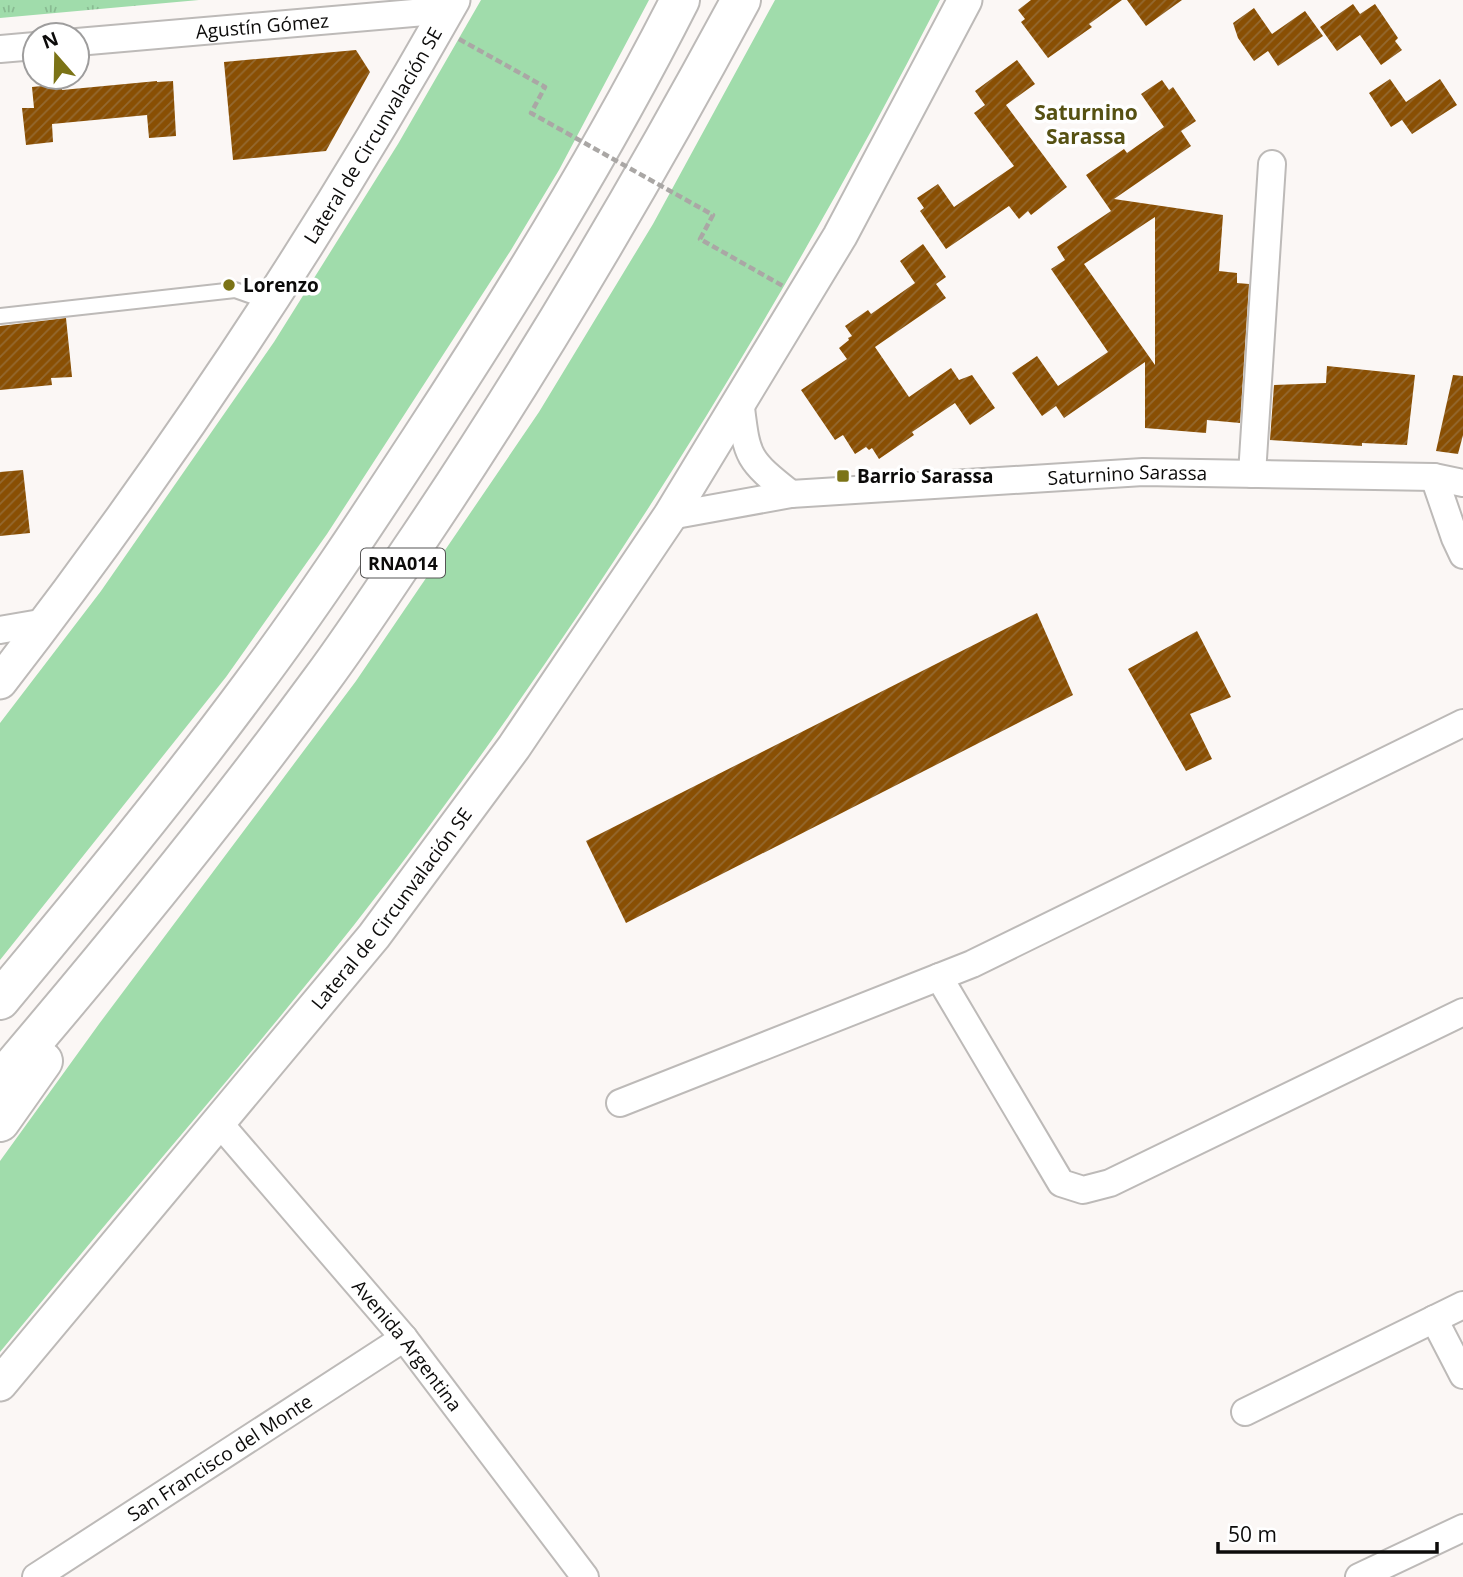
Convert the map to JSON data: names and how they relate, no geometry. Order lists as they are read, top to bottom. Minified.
{"streets":{"highway":["RNA014"],"street":["Agustín Gómez","Lateral de Circunvalación SE","Saturnino Sarassa","Avenida Argentina","San Francisco del Monte"]},"crossings":[["Agustín Gómez","Lateral de Circunvalación SE"],["Lateral de Circunvalación SE","Saturnino Sarassa"],["Lateral de Circunvalación SE","Avenida Argentina"],["Avenida Argentina","San Francisco del Monte"]],"districts":["Saturnino Sarassa"],"places":{"other":["Lorenzo"],"transit":["Barrio Sarassa"]},"scale_bar":"50 m","north":"top"}
